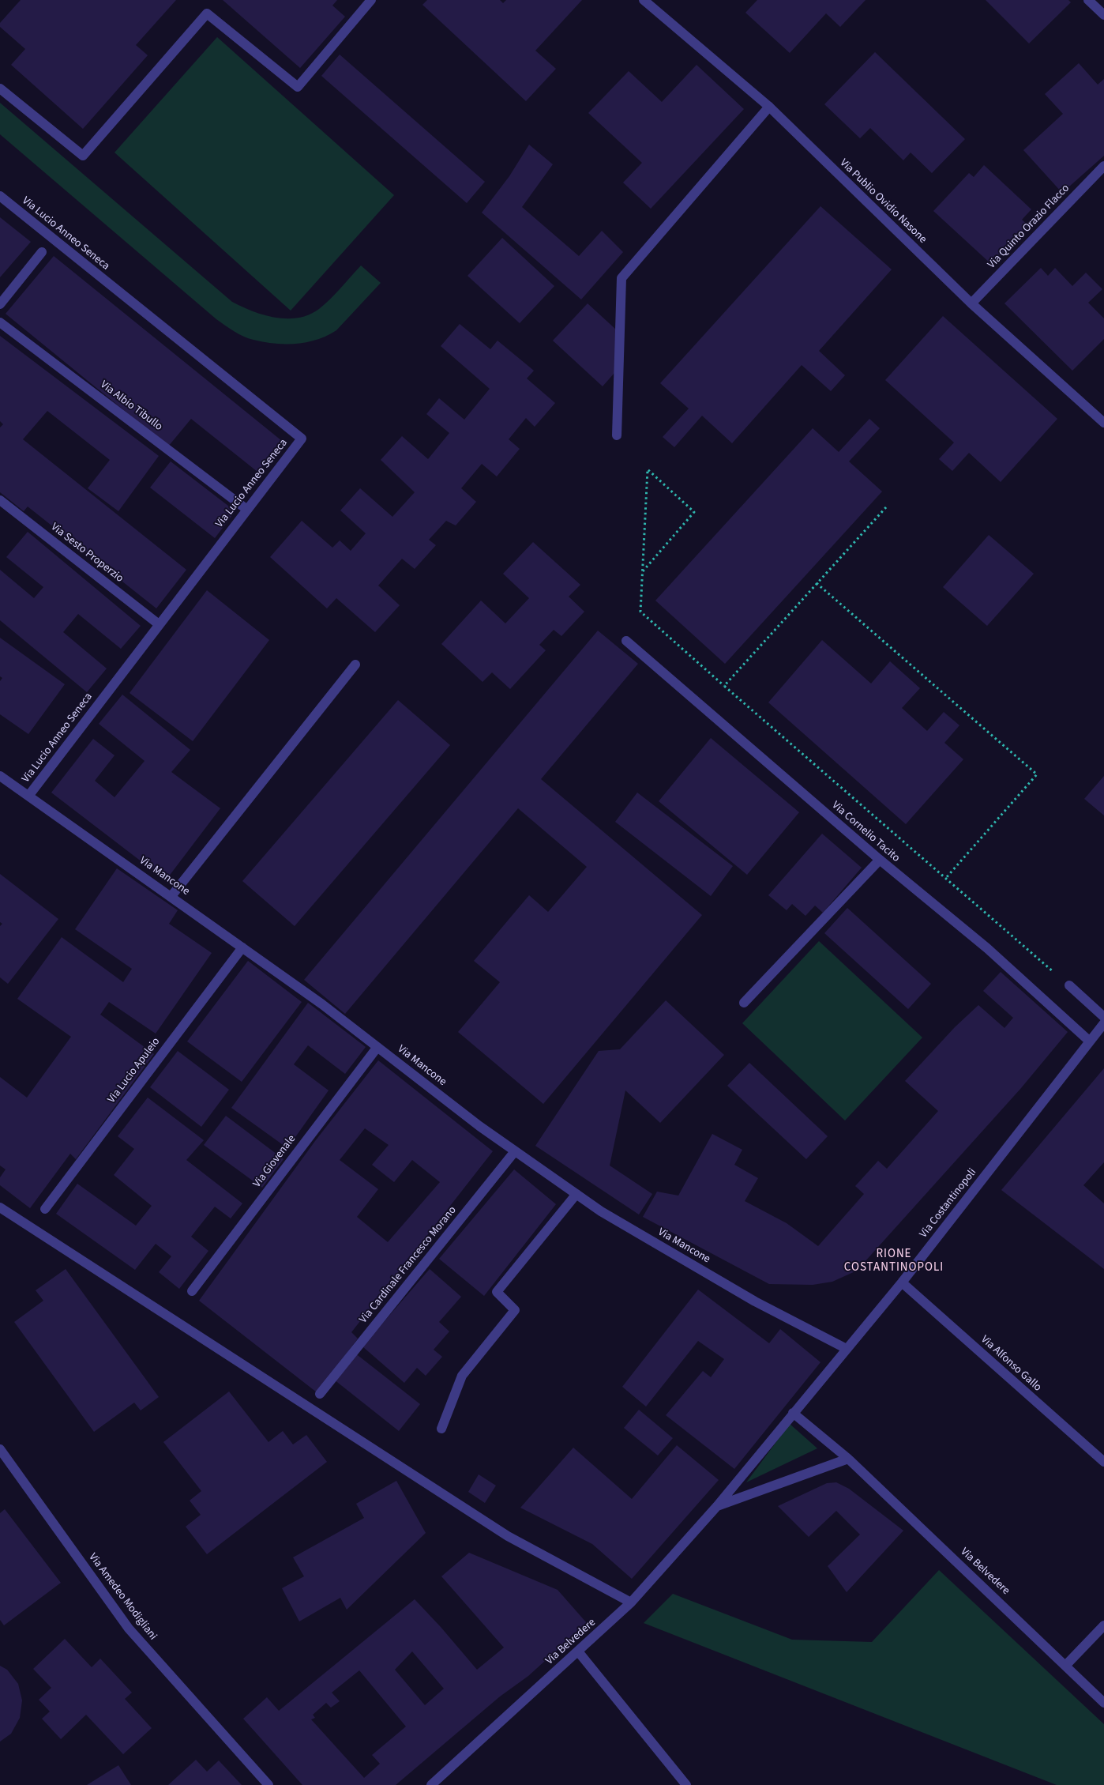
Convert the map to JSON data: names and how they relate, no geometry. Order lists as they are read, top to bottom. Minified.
{"streets":{"street":["Via Publio Ovidio Nasone","Via Quinto Orazio Flacco","Via Lucio Anneo Seneca","Via Albio Tibullo","Via Sesto Properzio","Via Cornelio Tacito","Via Mancone","Via Lucio Apuleio","Via Giovenale","Via Costantinopoli","Via Cardinale Francesco Morano","Via Alfonso Gallo","Via Belvedere","Via Amedeo Modigliani"]},"crossings":[["Via Publio Ovidio Nasone","Via Quinto Orazio Flacco"],["Via Lucio Anneo Seneca","Via Albio Tibullo"],["Via Lucio Anneo Seneca","Via Sesto Properzio"],["Via Lucio Anneo Seneca","Via Mancone"],["Via Cornelio Tacito","Via Costantinopoli"],["Via Mancone","Via Lucio Apuleio"],["Via Mancone","Via Giovenale"],["Via Mancone","Via Costantinopoli"],["Via Mancone","Via Cardinale Francesco Morano"],["Via Costantinopoli","Via Alfonso Gallo"],["Via Costantinopoli","Via Belvedere"]],"districts":["RIONE COSTANTINOPOLI"]}
